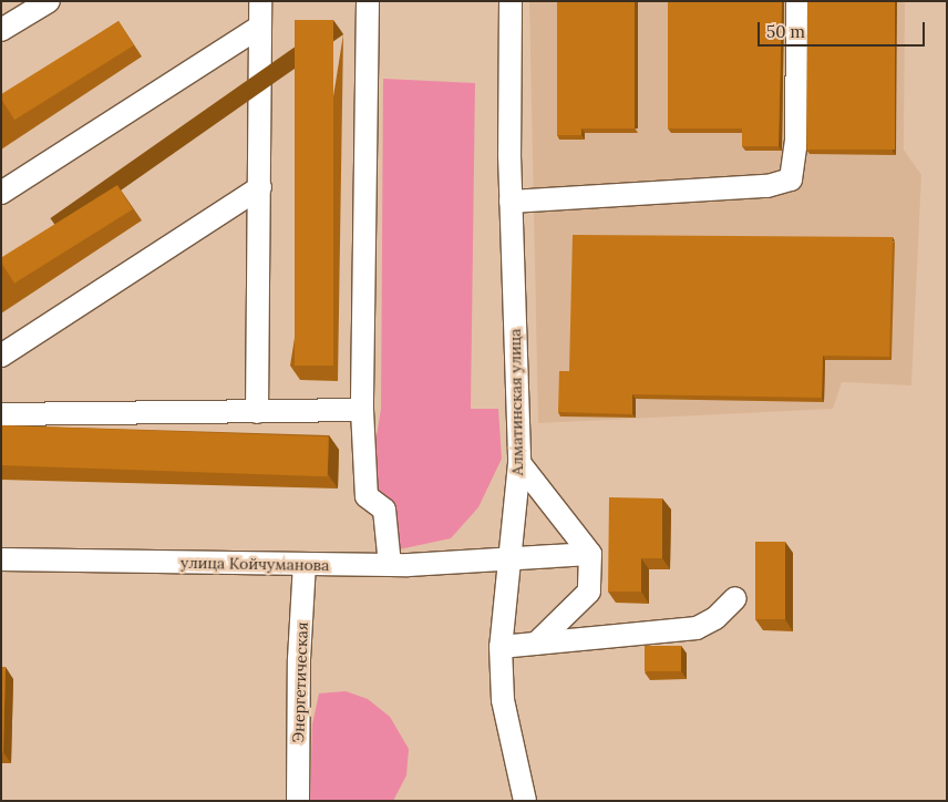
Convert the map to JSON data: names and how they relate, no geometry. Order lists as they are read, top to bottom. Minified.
{"streets":{"street":["Алматинская улица","улица Койчуманова","Энергетическая"]},"crossings":[["Алматинская улица","улица Койчуманова"],["улица Койчуманова","Энергетическая"]],"scale_bar":"50 m"}
